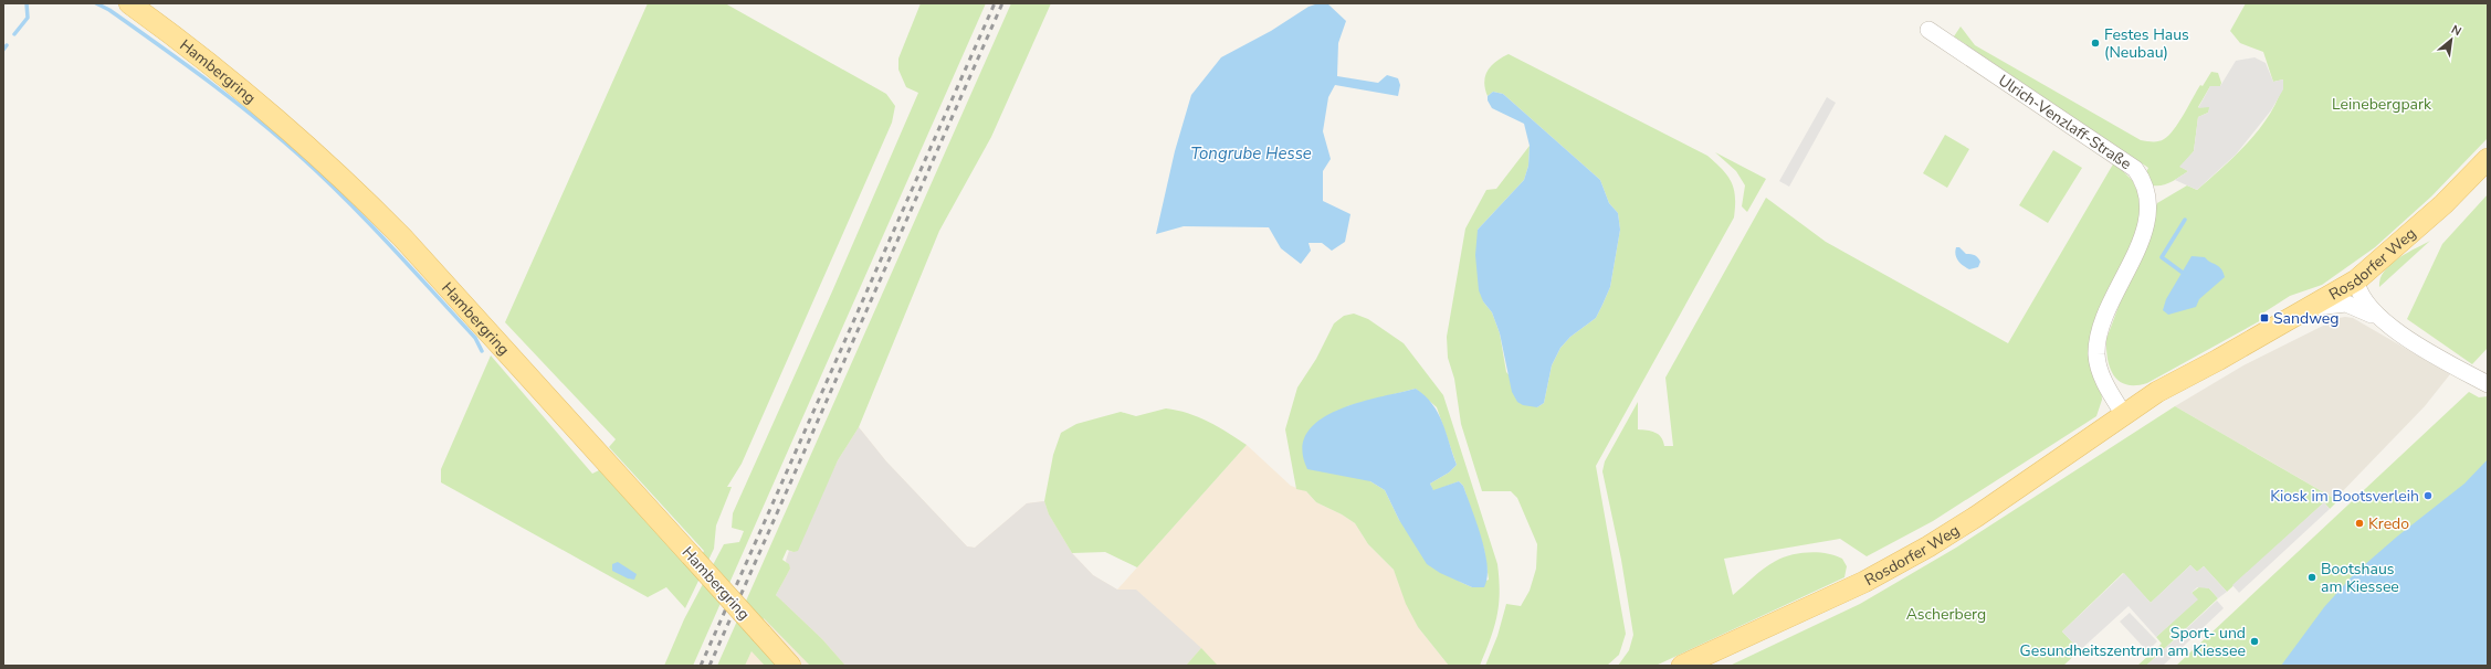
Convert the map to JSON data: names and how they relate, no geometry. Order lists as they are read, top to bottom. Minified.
{"streets":{"main road":["Hambergring","Rosdorfer Weg"],"street":["Ulrich-Venzlaff-Straße"]},"crossings":[["Ulrich-Venzlaff-Straße","Rosdorfer Weg"]],"water":["Tongrube Hesse"],"parks":["Leinebergpark","Ascherberg"],"places":{"other":["Festes Haus (Neubau)","Kiosk im Bootsverleih","Kredo","Bootshaus am Kiessee","Sport- und Gesundheitszentrum am Kiessee"],"transit":["Sandweg"]},"north":"top right"}
